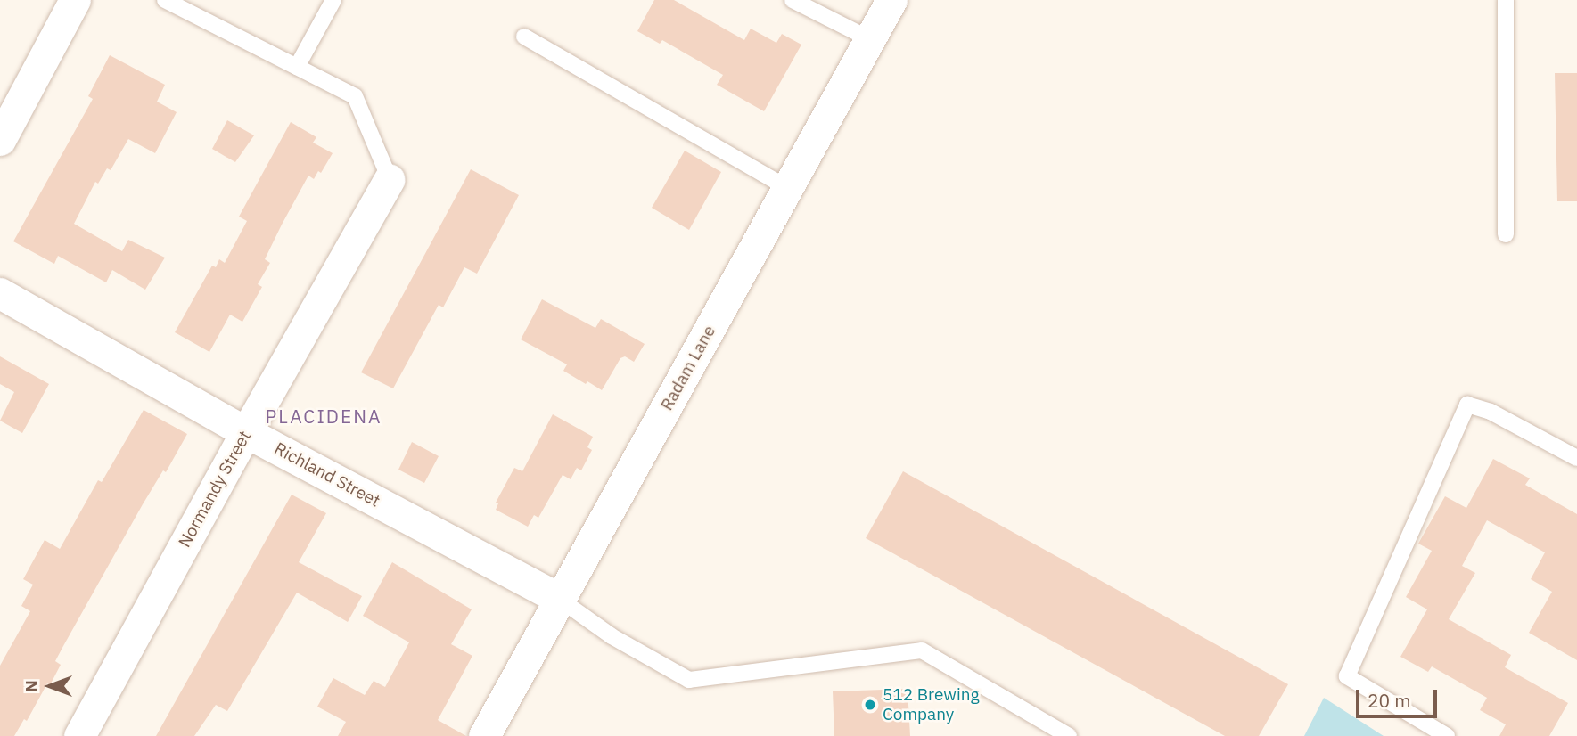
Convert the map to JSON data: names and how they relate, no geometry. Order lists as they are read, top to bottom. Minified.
{"streets":{"street":["Radam Lane","Richland Street","Normandy Street"]},"crossings":[["Radam Lane","Richland Street"],["Richland Street","Normandy Street"]],"districts":["PLACIDENA"],"places":["512 Brewing Company"],"scale_bar":"20 m","north":"left"}
